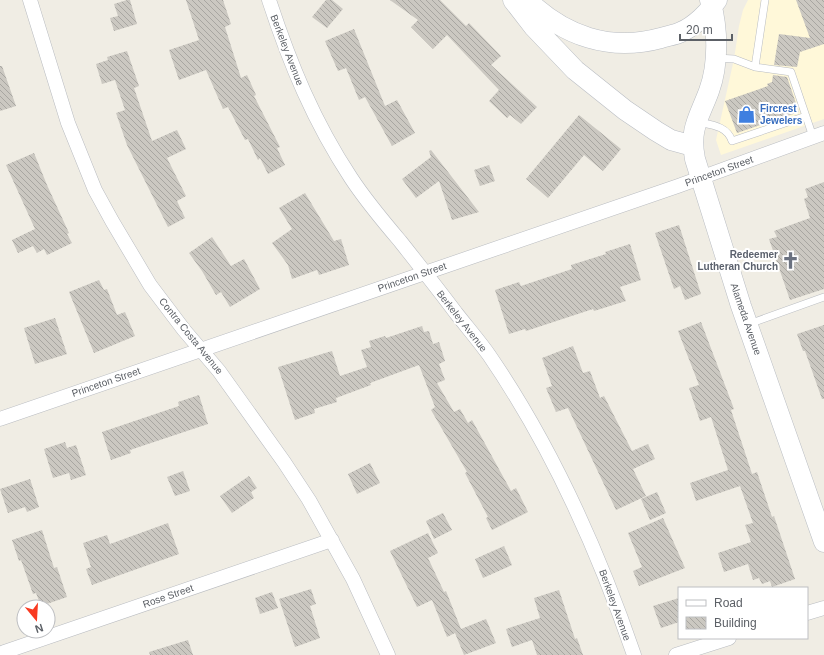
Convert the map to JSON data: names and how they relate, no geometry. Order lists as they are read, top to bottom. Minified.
{"streets":{"street":["Berkeley Avenue","Princeton Street","Alameda Avenue","Contra Costa Avenue","Rose Street"]},"crossings":[["Berkeley Avenue","Princeton Street"],["Princeton Street","Alameda Avenue"],["Princeton Street","Contra Costa Avenue"],["Contra Costa Avenue","Rose Street"]],"places":{"shop":["Fircrest Jewelers"],"church":["Redeemer Lutheran Church"]},"legend":["Road","Building"],"scale_bar":"20 m","north":"bottom"}
